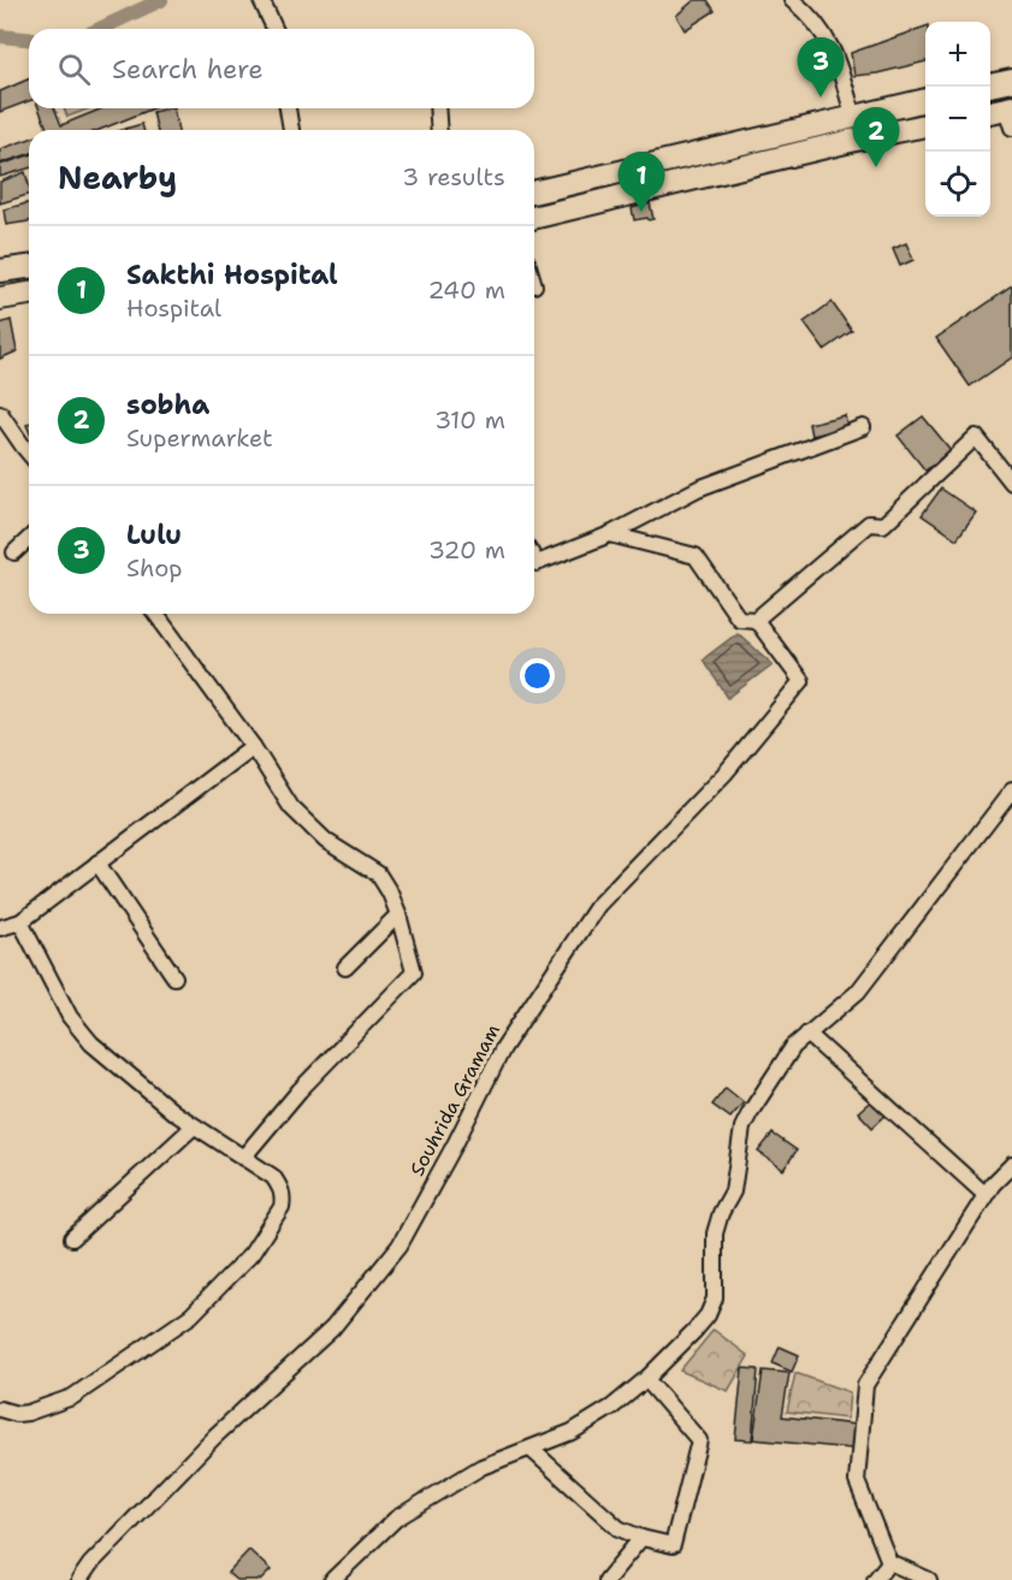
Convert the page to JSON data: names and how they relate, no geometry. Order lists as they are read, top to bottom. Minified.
{"streets":{"street":["Souhrida Gramam"]},"page":{"map_buttons":["+","−"],"search":"Search here","pins":["3","2","1"],"heading":["Nearby","3 results"],"list":[{"mark":"1","name":"Sakthi Hospital","note":"Hospital","value":"240 m"},{"mark":"2","name":"sobha","note":"Supermarket","value":"310 m"},{"mark":"3","name":"Lulu","note":"Shop","value":"320 m"}]}}
